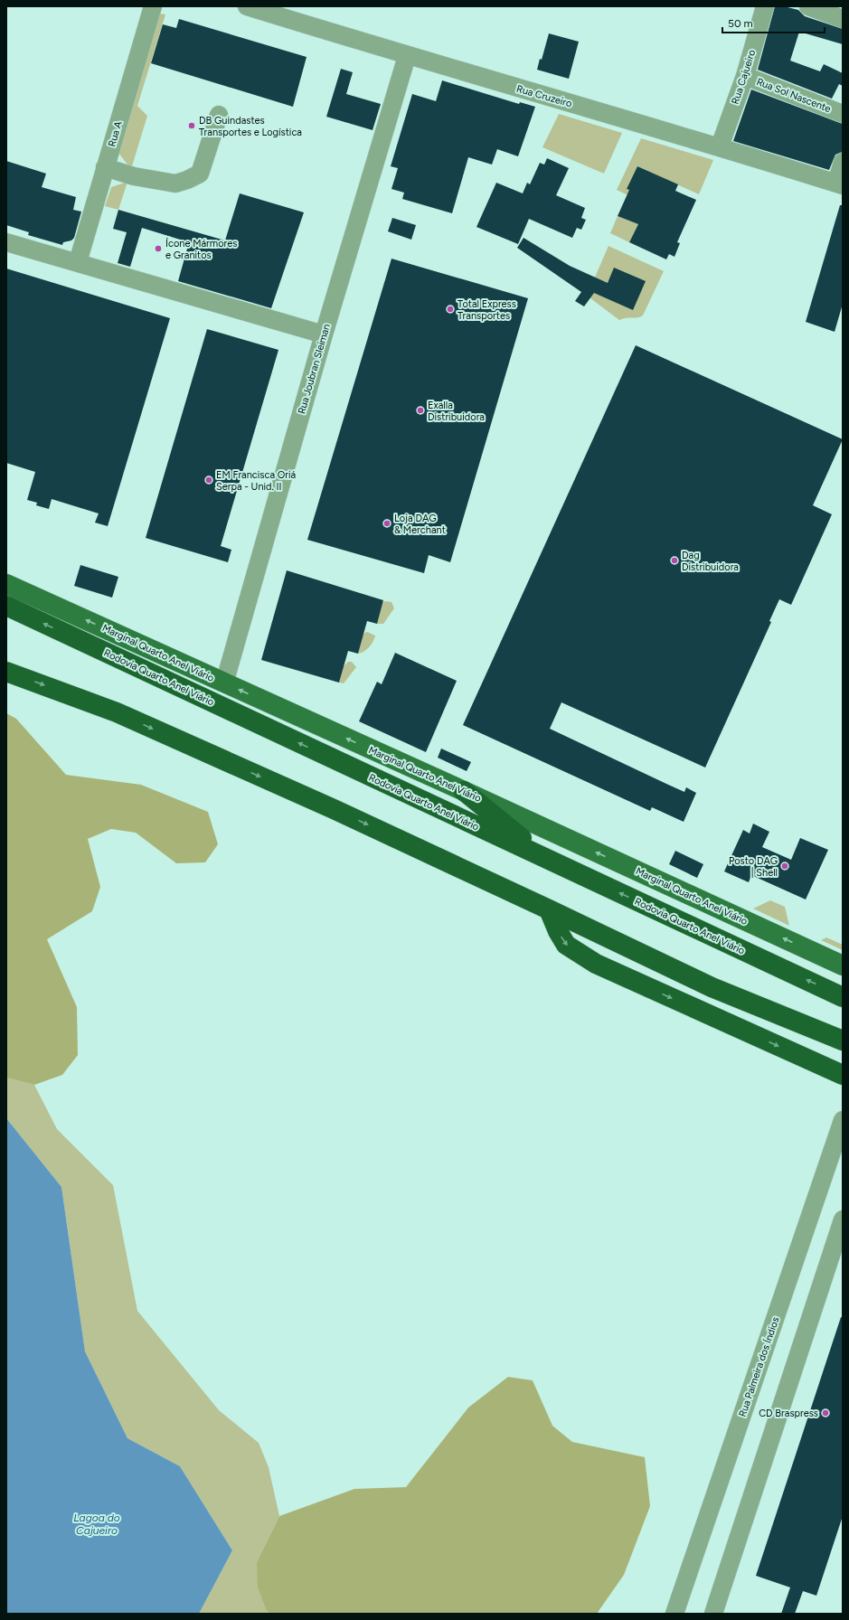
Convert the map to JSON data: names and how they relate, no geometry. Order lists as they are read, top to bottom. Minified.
{"streets":{"highway":["Rodovia Quarto Anel Viário"],"main road":["Marginal Quarto Anel Viário"],"street":["Rua Cajueiro","Rua Sol Nascente","Rua Cruzeiro","Rua A","Rua Joubran Sleiman","Rua Palmeira dos Índios"]},"crossings":[["Rua Cajueiro","Rua Sol Nascente"],["Rua Cajueiro","Rua Cruzeiro"],["Rua Cruzeiro","Rua Joubran Sleiman"],["Rua Joubran Sleiman","Marginal Quarto Anel Viário"]],"one_way":["Marginal Quarto Anel Viário"],"water":["Lagoa do Cajueiro"],"places":["DB Guindastes Transportes e Logística","Ícone Mármores e Granitos","Total Express Transportes","Exalla Distribuidora","EM Francisca Oriá Serpa - Unid. II","Loja DAG & Merchant","Dag Distribuidora","Posto DAG | Shell","CD Braspress"],"scale_bar":"50 m"}
